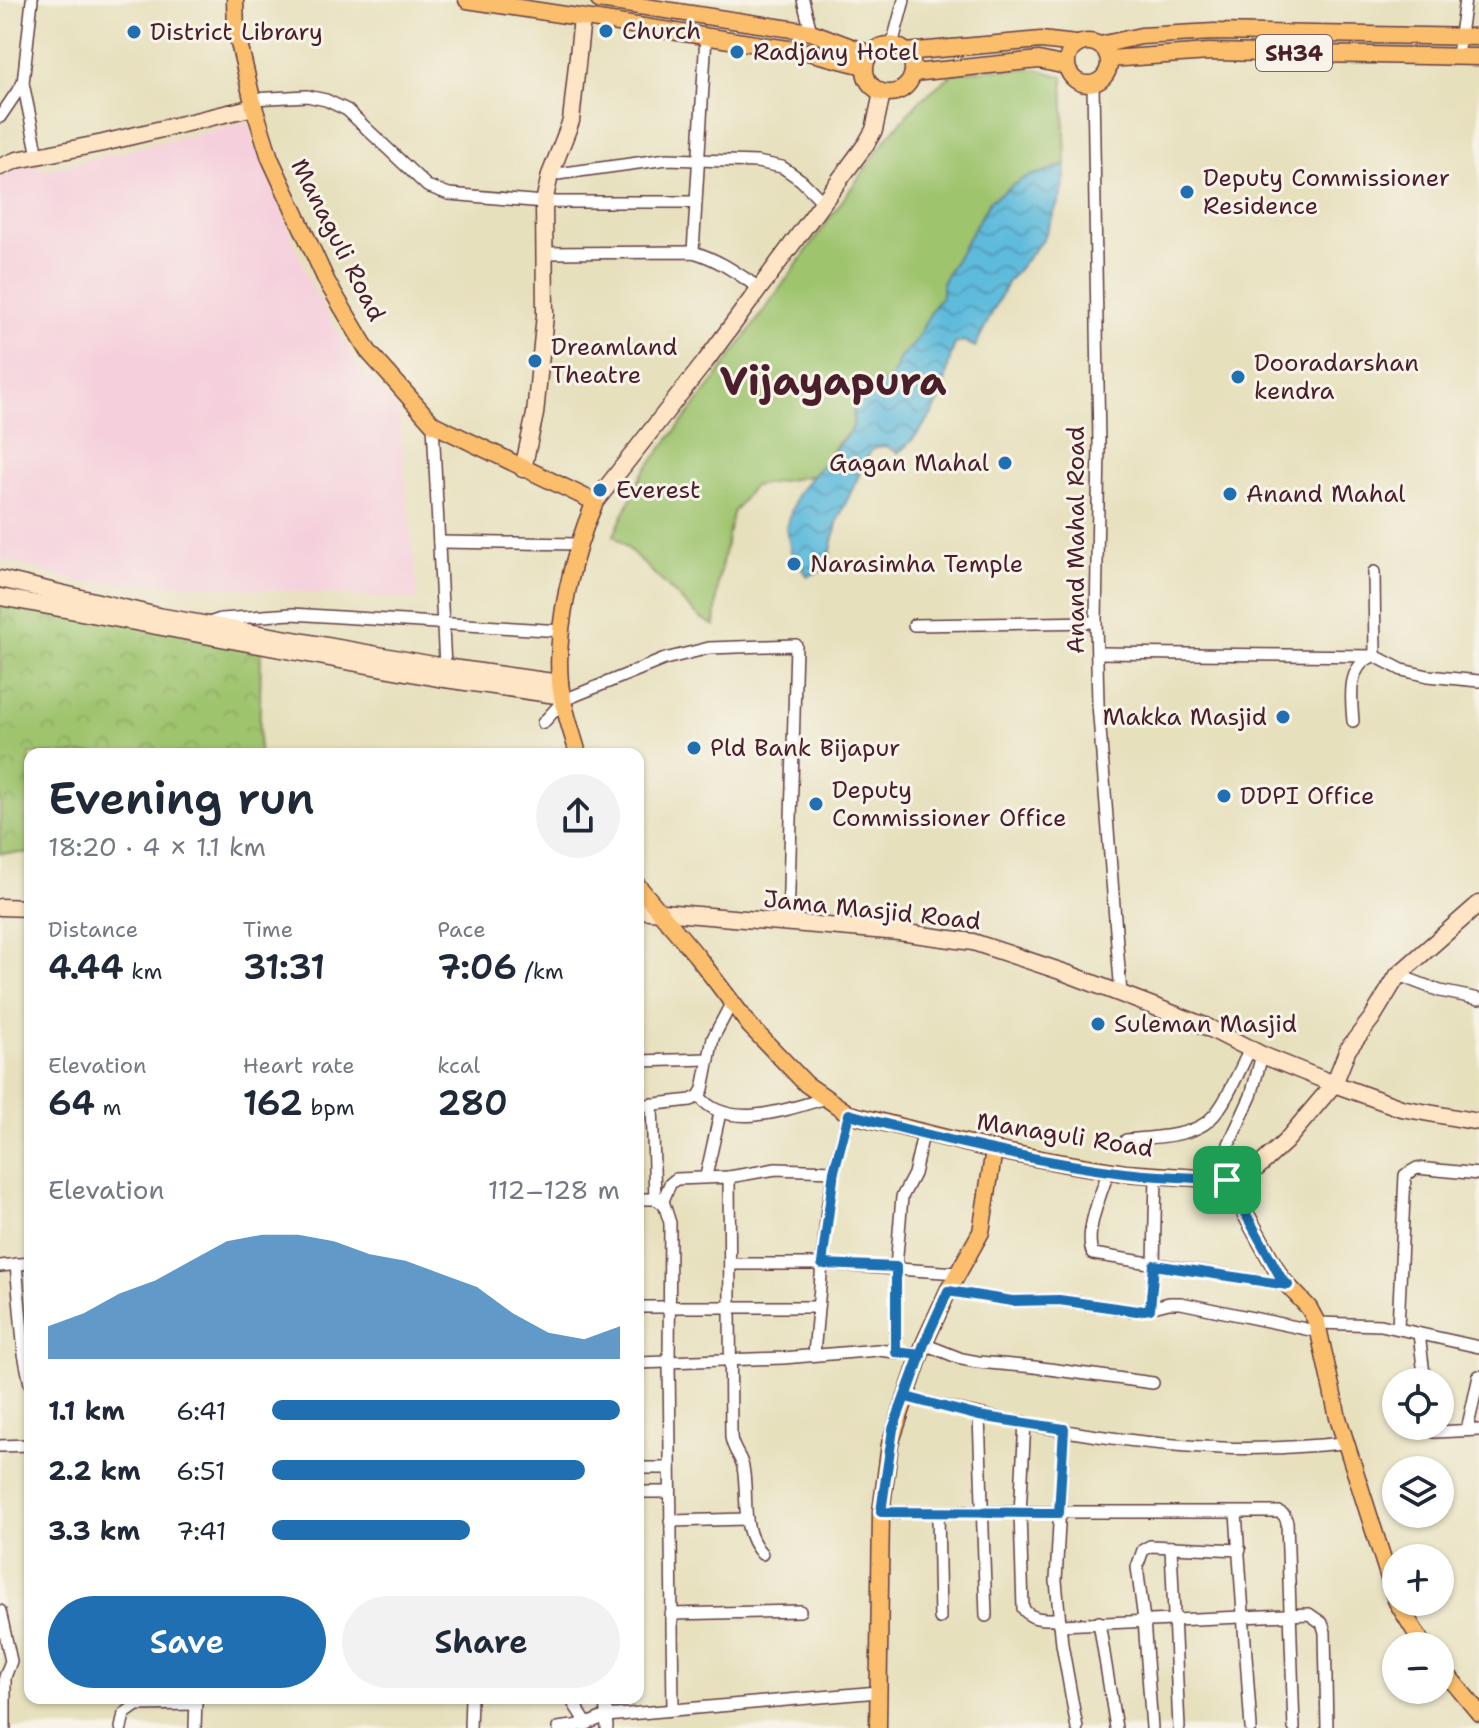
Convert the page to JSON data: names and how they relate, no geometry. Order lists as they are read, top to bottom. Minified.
{"streets":{"main road":["SH34","Managuli Road"],"street":["Anand Mahal Road","Jama Masjid Road"]},"crossings":[["SH34","Anand Mahal Road"],["Managuli Road","Jama Masjid Road"],["Anand Mahal Road","Jama Masjid Road"]],"districts":["Vijayapura"],"places":["Church","District Library","Radjany Hotel","Deputy Commissioner Residence","Dreamland Theatre","Dooradarshan kendra","Gagan Mahal","Everest","Anand Mahal","Narasimha Temple","Makka Masjid","Pld Bank Bijapur","DDPI Office","Deputy Commissioner Office","Suleman Masjid"],"page":{"heading":["Evening run","18:20 · 4 × 1.1 km"],"stats":[["Distance","4.44 km"],["Time","31:31"],["Pace","7:06 /km"],["Elevation","64 m"],["Heart rate","162 bpm"],["kcal","280"]],"chart":["Elevation","112–128 m"],"map_buttons":["+","−"],"list":[{"name":"1.1 km","note":"6:41"},{"name":"2.2 km","note":"6:51"},{"name":"3.3 km","note":"7:41"}],"buttons":["Save","Share"]}}
